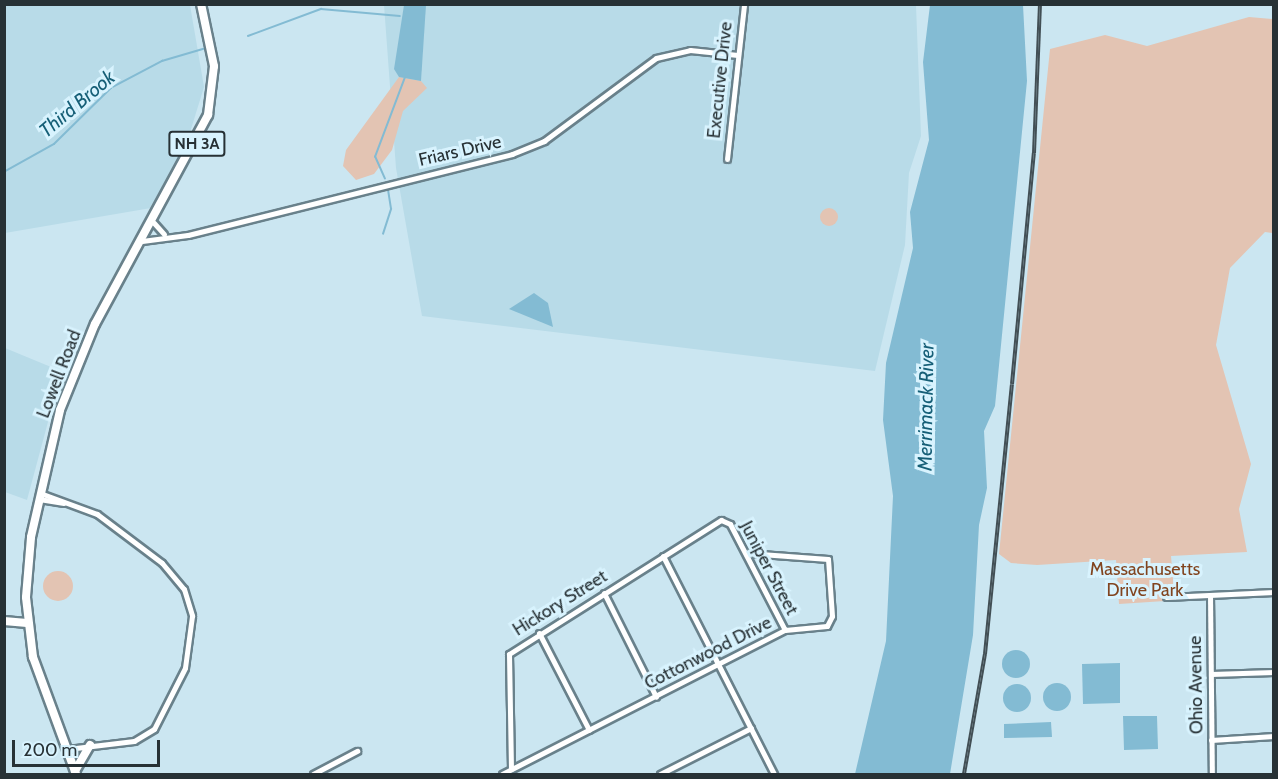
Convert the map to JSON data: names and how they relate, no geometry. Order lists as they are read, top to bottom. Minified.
{"streets":{"main road":["NH 3A","Lowell Road"],"street":["Executive Drive","Friars Drive","Juniper Street","Hickory Street","Cottonwood Drive","Ohio Avenue"]},"crossings":[["Executive Drive","Friars Drive"],["Friars Drive","Lowell Road"],["Juniper Street","Hickory Street"],["Juniper Street","Cottonwood Drive"],["Hickory Street","Cottonwood Drive"]],"water":["Third Brook","Merrimack River"],"parks":["Massachusetts Drive Park"],"scale_bar":"200 m"}
